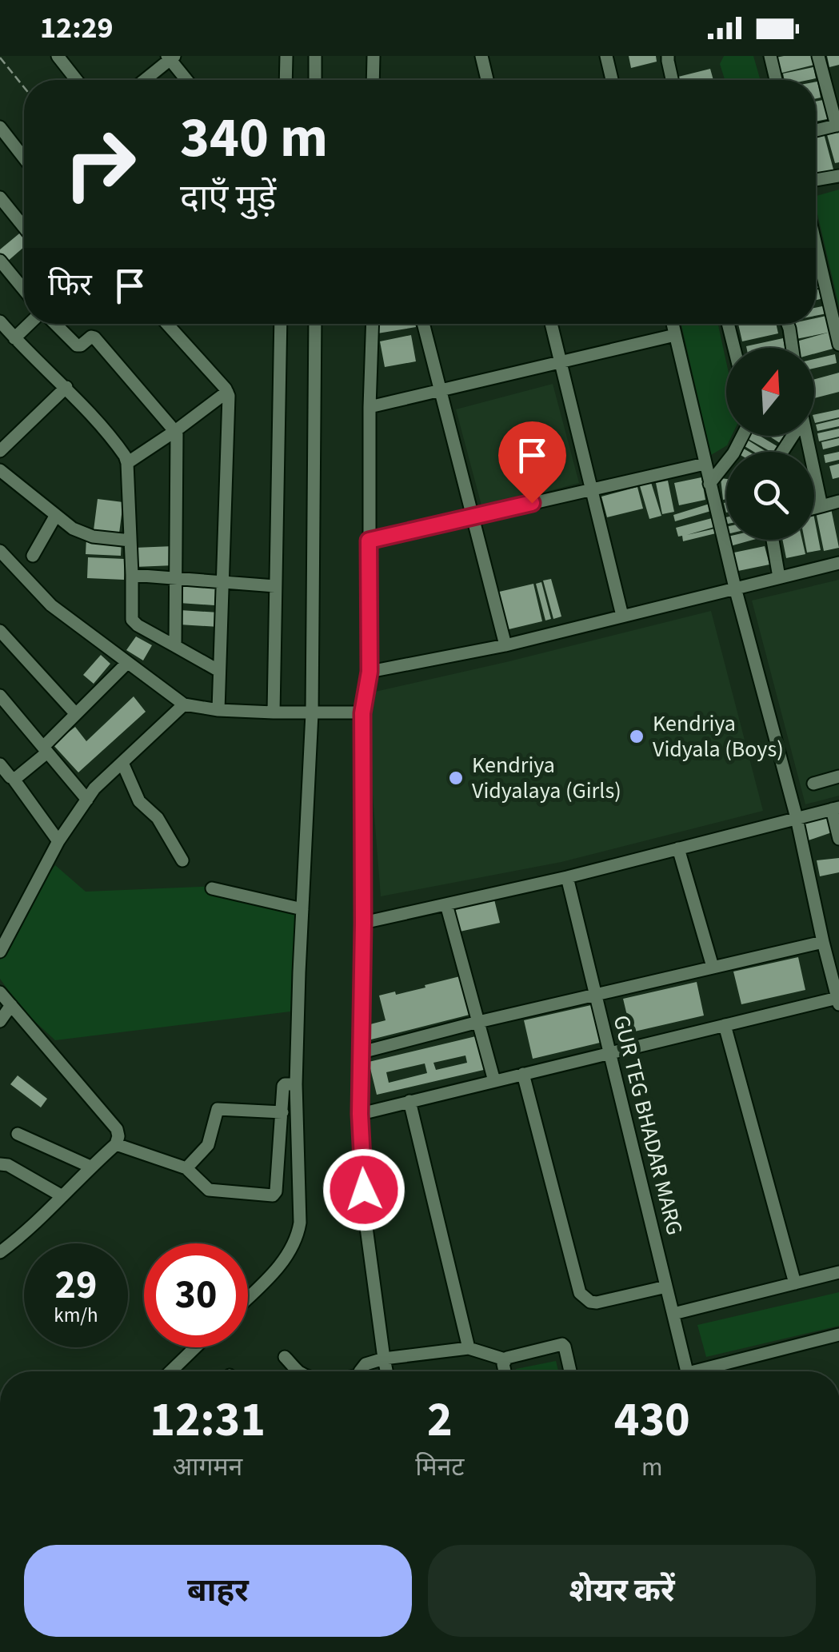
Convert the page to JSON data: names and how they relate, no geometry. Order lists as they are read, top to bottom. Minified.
{"streets":{"street":["GUR TEG BHADAR MARG"]},"places":["Kendriya Vidyala (Boys)","Kendriya Vidyalaya (Girls)"],"north":"top","page":{"status":"12:29","turn":["340 m","दाएँ मुड़ें"],"then":"फिर","speed":"29 km/h","limit":"30","eta":["12:31","आगमन","2","मिनट","430","m"],"buttons":["बाहर","शेयर करें"]}}
